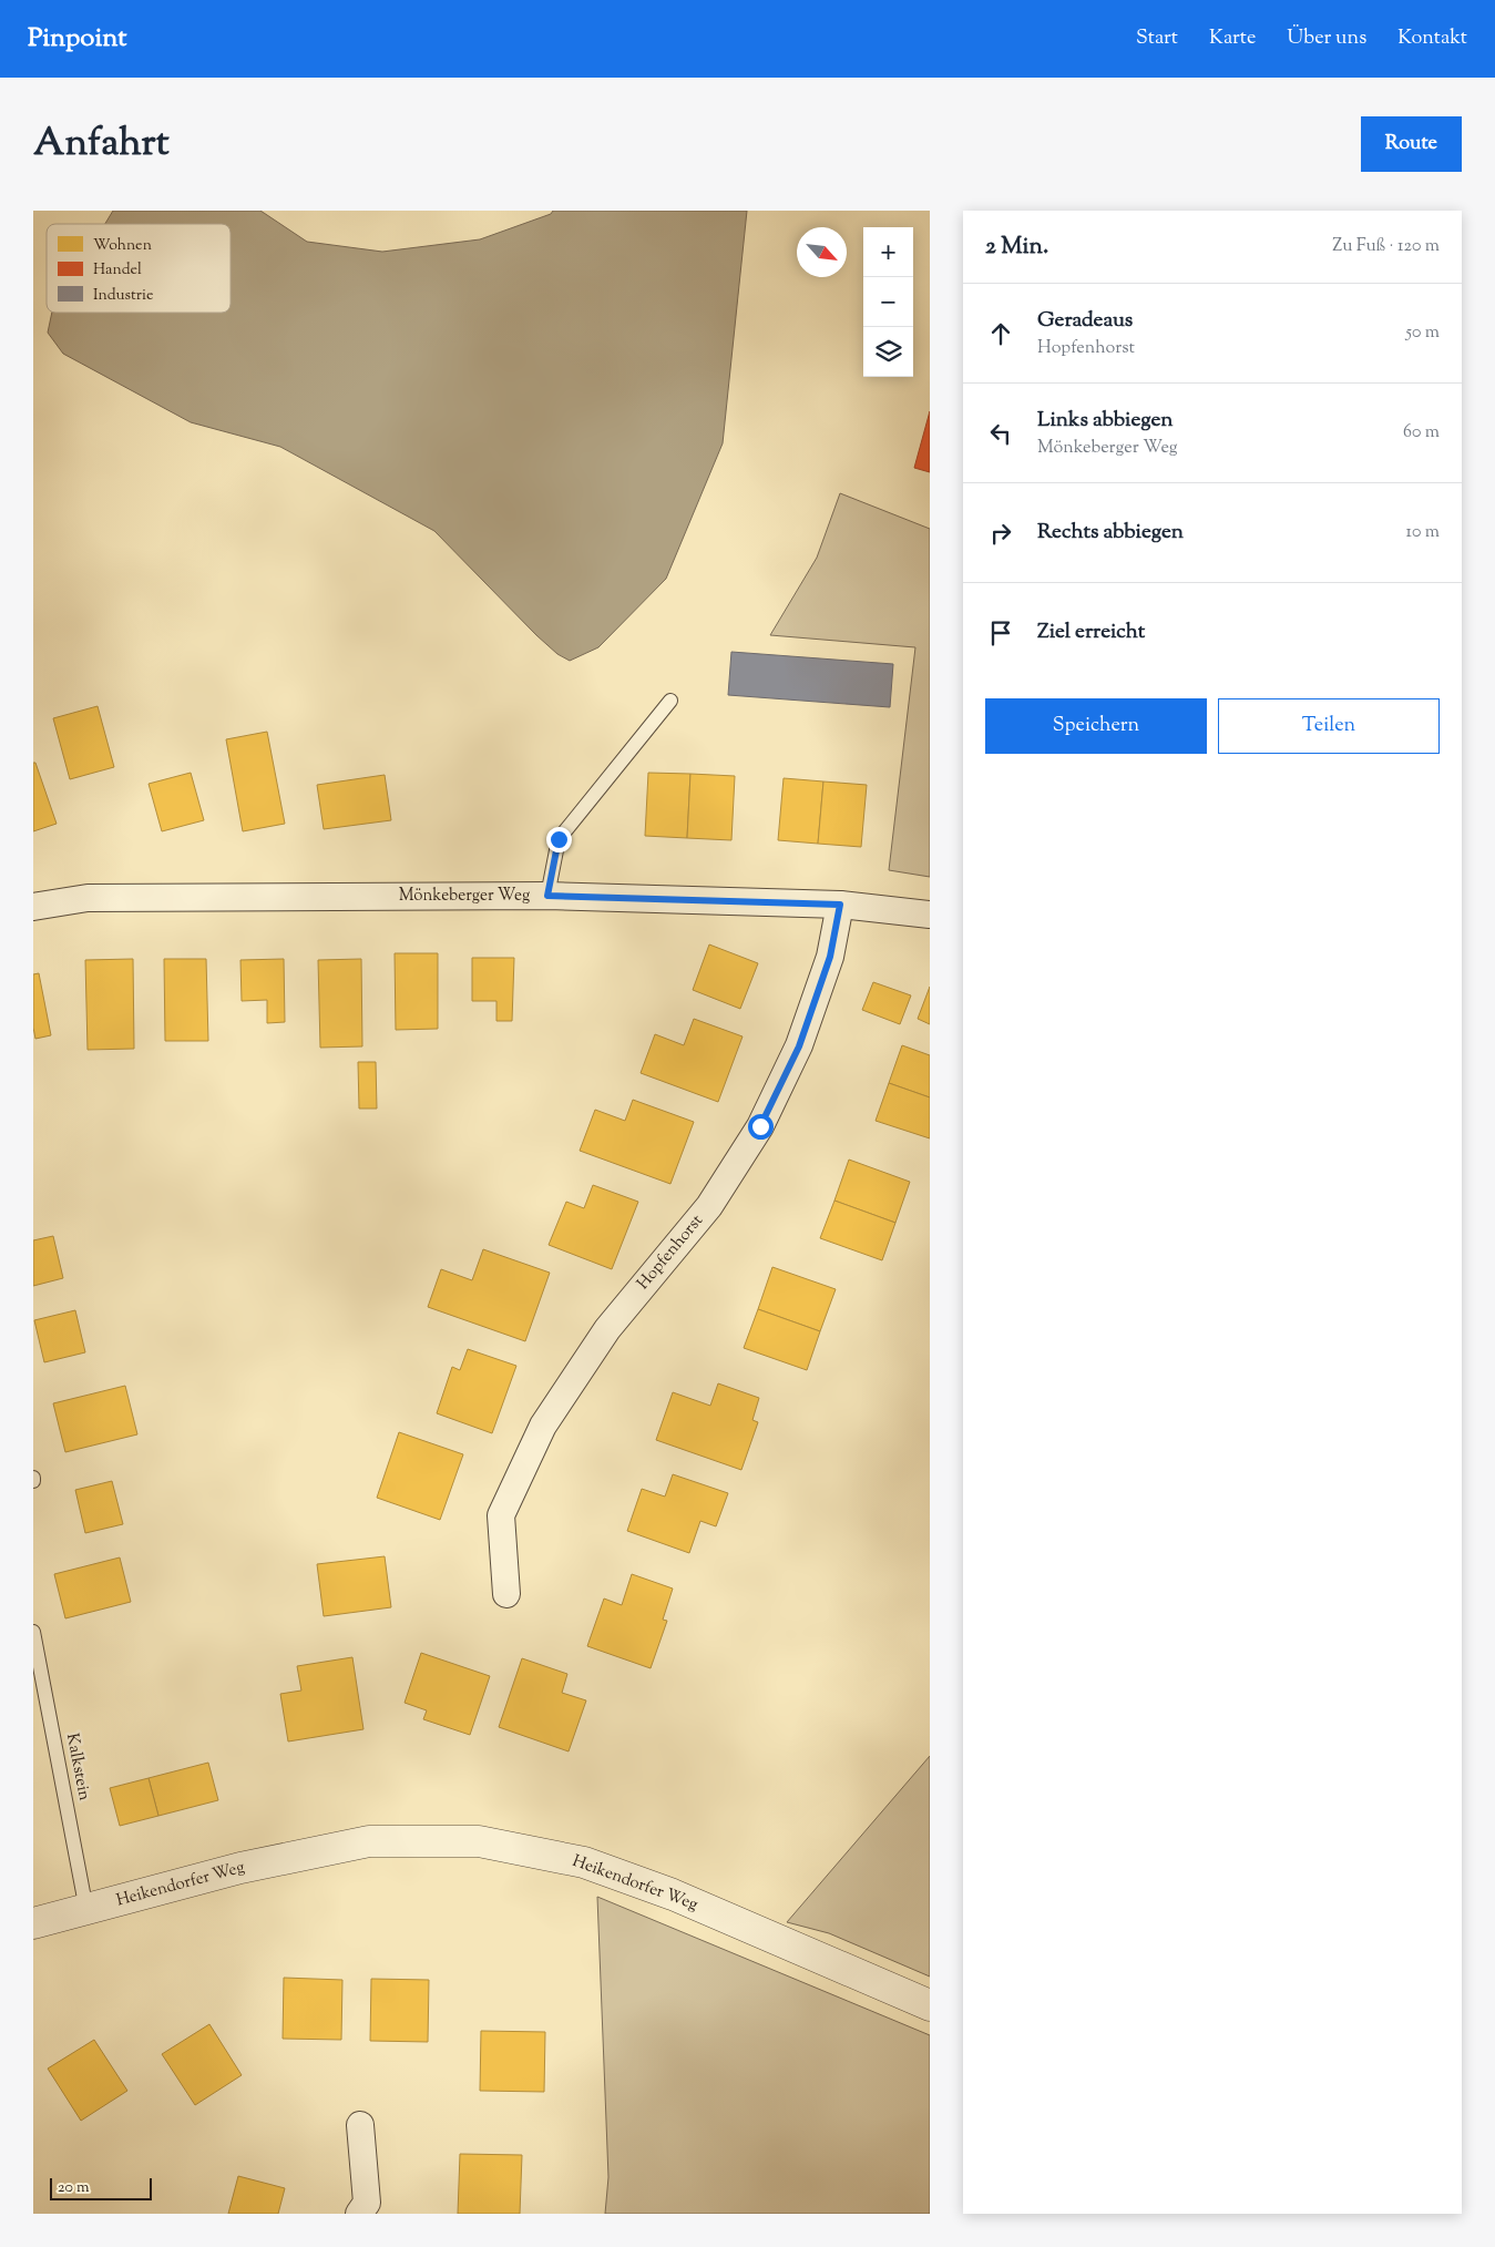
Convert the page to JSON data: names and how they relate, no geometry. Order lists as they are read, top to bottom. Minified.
{"streets":{"street":["Mönkeberger Weg","Hopfenhorst","Heikendorfer Weg"],"lane":["Kalkstein"]},"crossings":[["Mönkeberger Weg","Hopfenhorst"],["Kalkstein","Heikendorfer Weg"]],"legend":["Wohnen","Handel","Industrie"],"scale_bar":"20 m","north":"bottom right","page":{"header":"Pinpoint","nav":["Start","Karte","Über uns","Kontakt"],"title":"Anfahrt","buttons":["Route",["Speichern","Teilen"]],"heading":["2 Min.","Zu Fuß · 120 m"],"map_buttons":["+","−"],"list":[["Geradeaus","Hopfenhorst","50 m"],["Links abbiegen","Mönkeberger Weg","60 m"],["Rechts abbiegen","10 m"],"Ziel erreicht"],"scale":"20 m"}}
